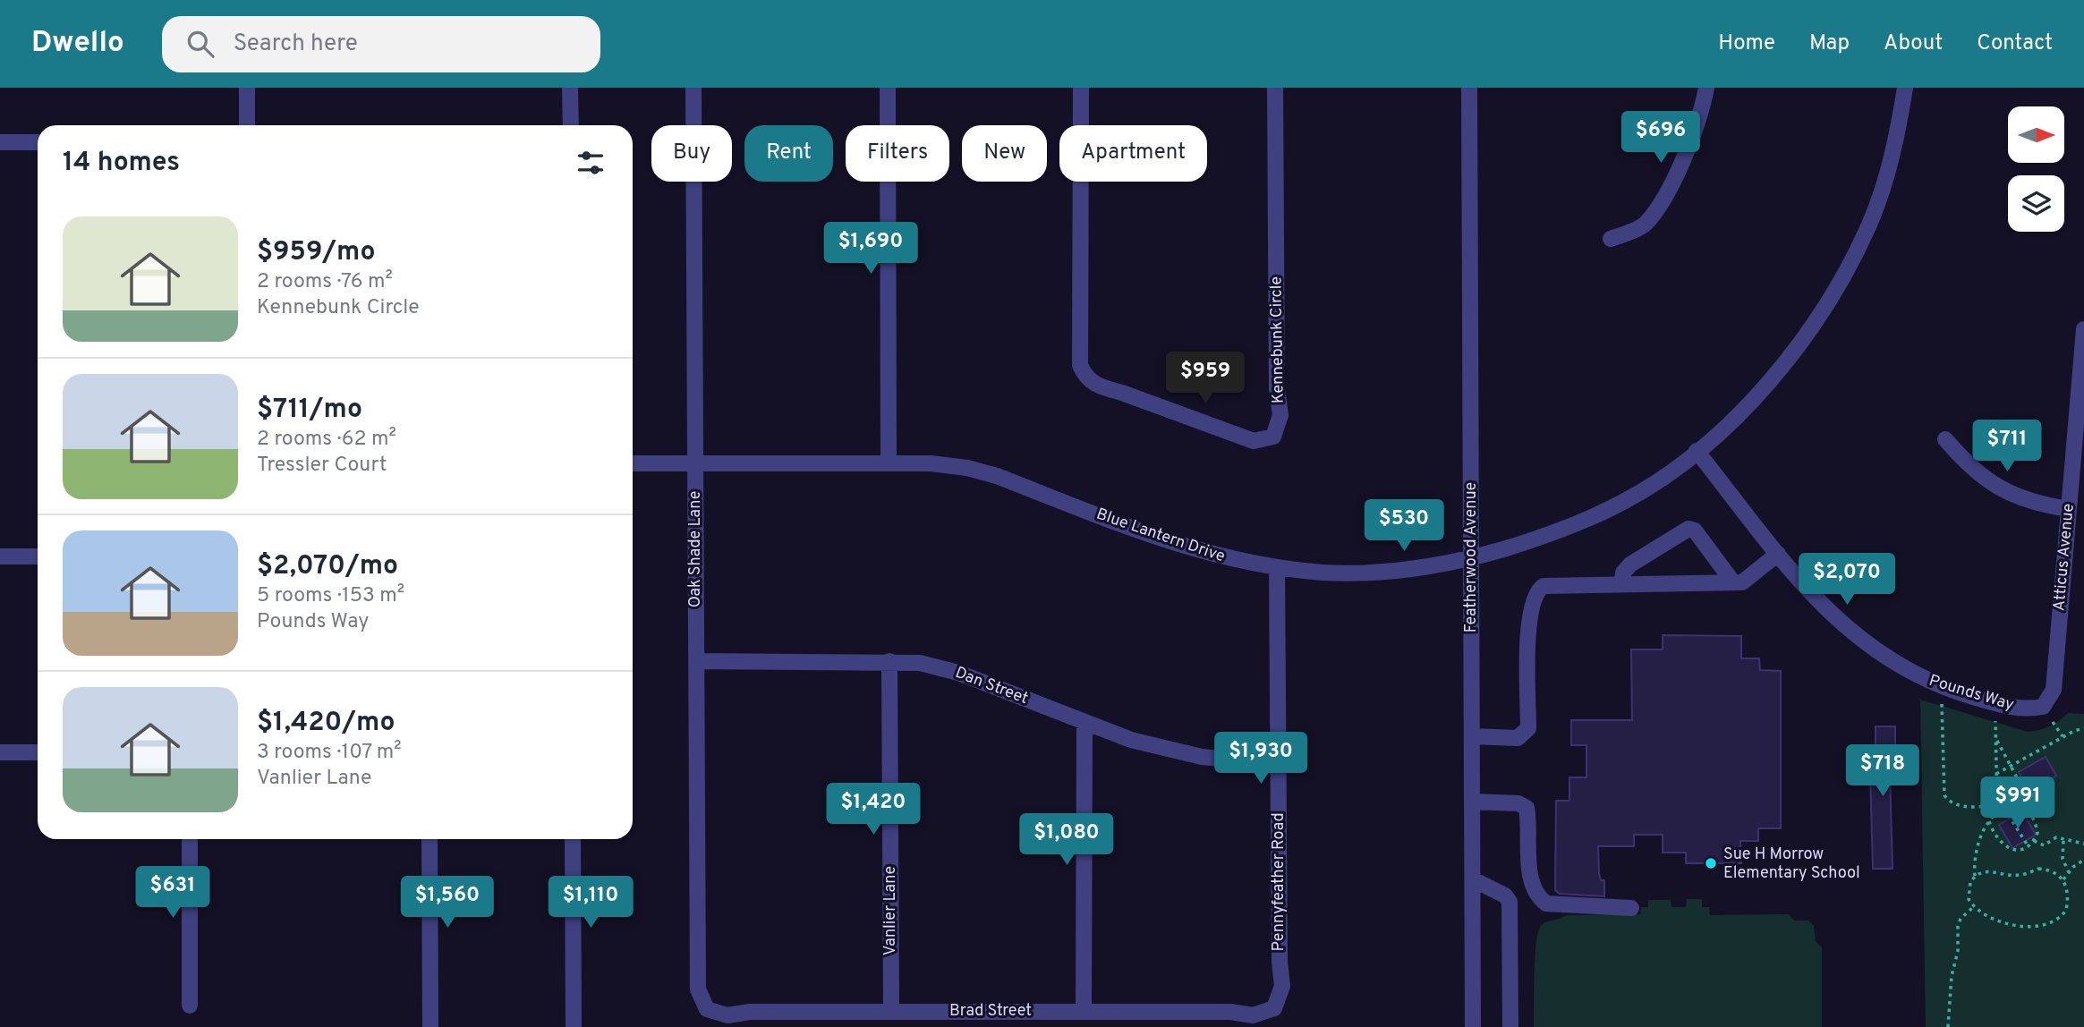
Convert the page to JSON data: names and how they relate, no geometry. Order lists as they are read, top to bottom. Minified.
{"streets":{"street":["Kennebunk Circle","Blue Lantern Drive","Oak Shade Lane","Featherwood Avenue","Atticus Avenue","Dan Street","Pounds Way","Pennyfeather Road","Vanlier Lane","Brad Street"]},"crossings":[["Blue Lantern Drive","Oak Shade Lane"],["Blue Lantern Drive","Featherwood Avenue"],["Blue Lantern Drive","Pounds Way"],["Blue Lantern Drive","Pennyfeather Road"],["Oak Shade Lane","Dan Street"],["Oak Shade Lane","Brad Street"],["Atticus Avenue","Pounds Way"],["Dan Street","Pennyfeather Road"],["Dan Street","Vanlier Lane"],["Pennyfeather Road","Brad Street"],["Vanlier Lane","Brad Street"]],"places":["Sue H Morrow Elementary School"],"north":"right","page":{"header":"Dwello","search":"Search here","nav":["Home","Map","About","Contact"],"price":["$696","$1,690","$959","$711","$530","$2,070","$1,930","$718","$991","$1,420","$1,080","$631","$1,560","$1,110"],"chip":["Buy","Rent","Filters","New","Apartment"],"heading":"14 homes","list":[{"name":"$959/mo","note":"2 rooms · 76 m² · Kennebunk Circle"},{"name":"$711/mo","note":"2 rooms · 62 m² · Tressler Court"},{"name":"$2,070/mo","note":"5 rooms · 153 m² · Pounds Way"},{"name":"$1,420/mo","note":"3 rooms · 107 m² · Vanlier Lane"}]}}
